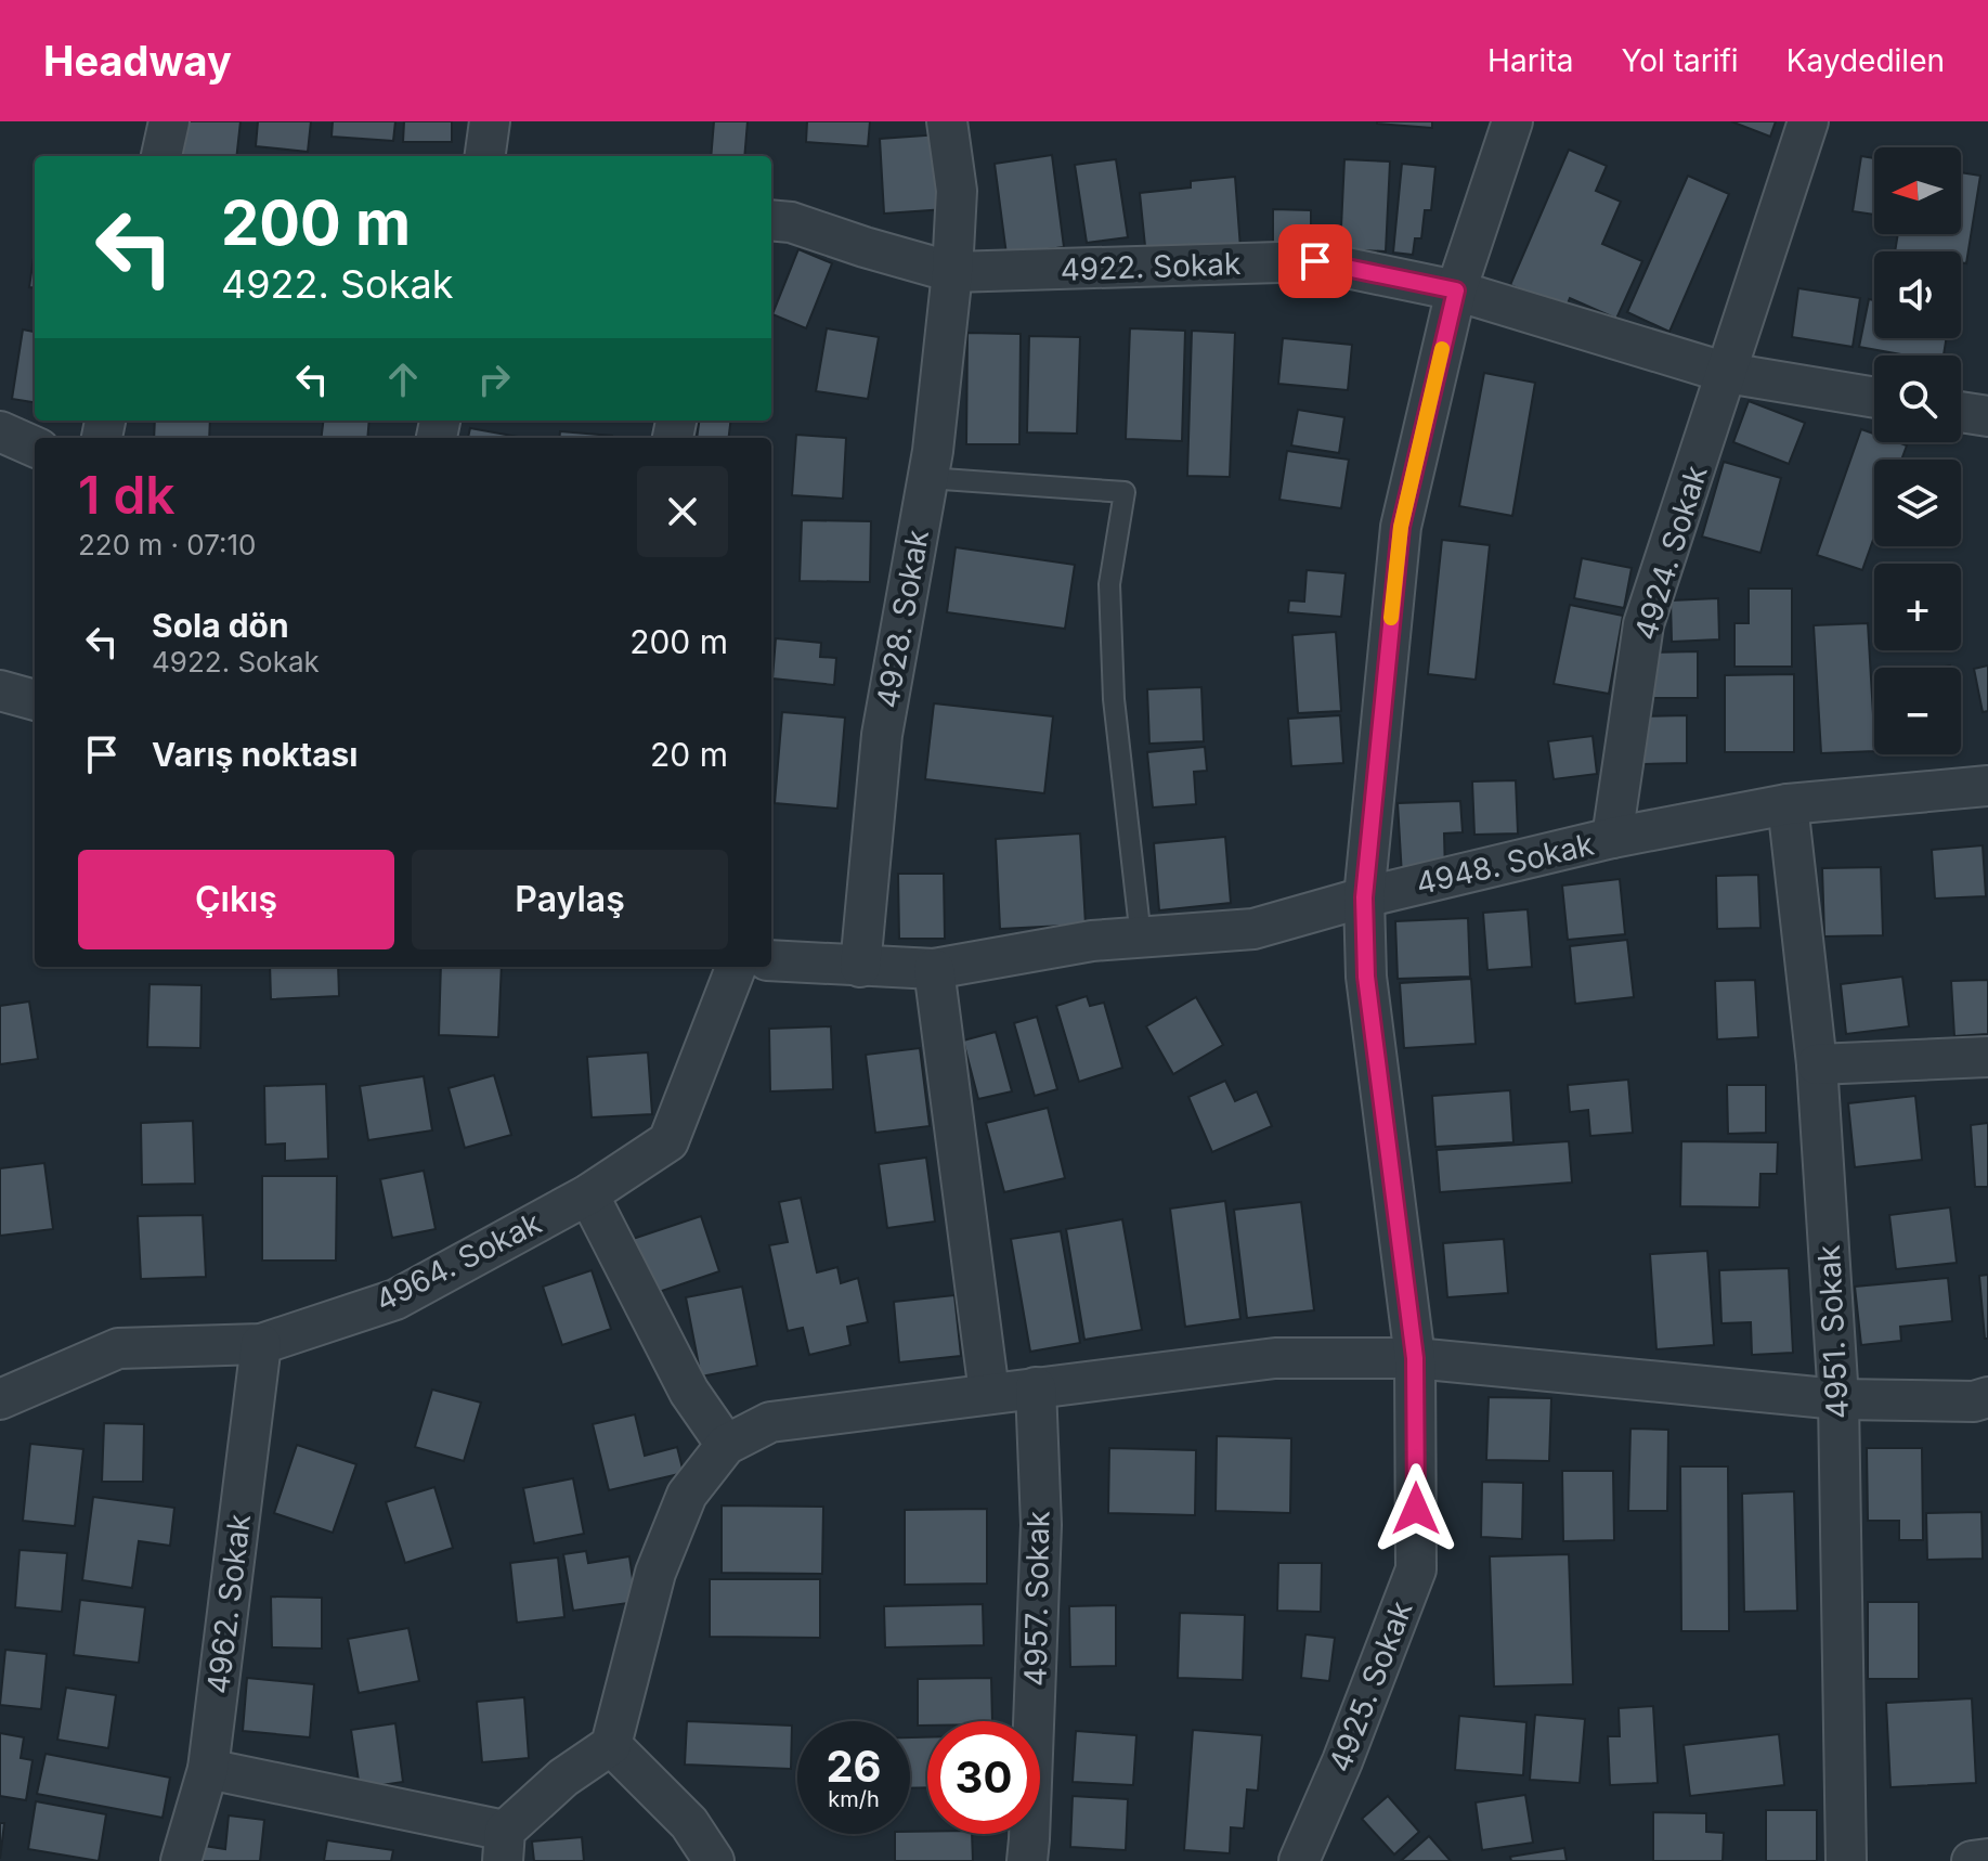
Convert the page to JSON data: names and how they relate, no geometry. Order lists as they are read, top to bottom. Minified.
{"streets":{"street":["4922. Sokak","4924. Sokak","4928. Sokak","4948. Sokak","4964. Sokak","4951. Sokak","4957. Sokak","4962. Sokak","4925. Sokak"]},"crossings":[["4922. Sokak","4924. Sokak"],["4922. Sokak","4928. Sokak"],["4922. Sokak","4925. Sokak"],["4924. Sokak","4948. Sokak"],["4928. Sokak","4948. Sokak"],["4948. Sokak","4951. Sokak"],["4948. Sokak","4925. Sokak"],["4964. Sokak","4962. Sokak"]],"north":"left","page":{"header":"Headway","nav":["Harita","Yol tarifi","Kaydedilen"],"map_buttons":["+","−"],"turn":["200 m","4922. Sokak"],"heading":["1 dk","220 m · 07:10"],"list":[{"name":"Sola dön","note":"4922. Sokak","value":"200 m"},{"name":"Varış noktası","value":"20 m"}],"buttons":["Çıkış","Paylaş"],"speed":"26 km/h","limit":"30"}}
